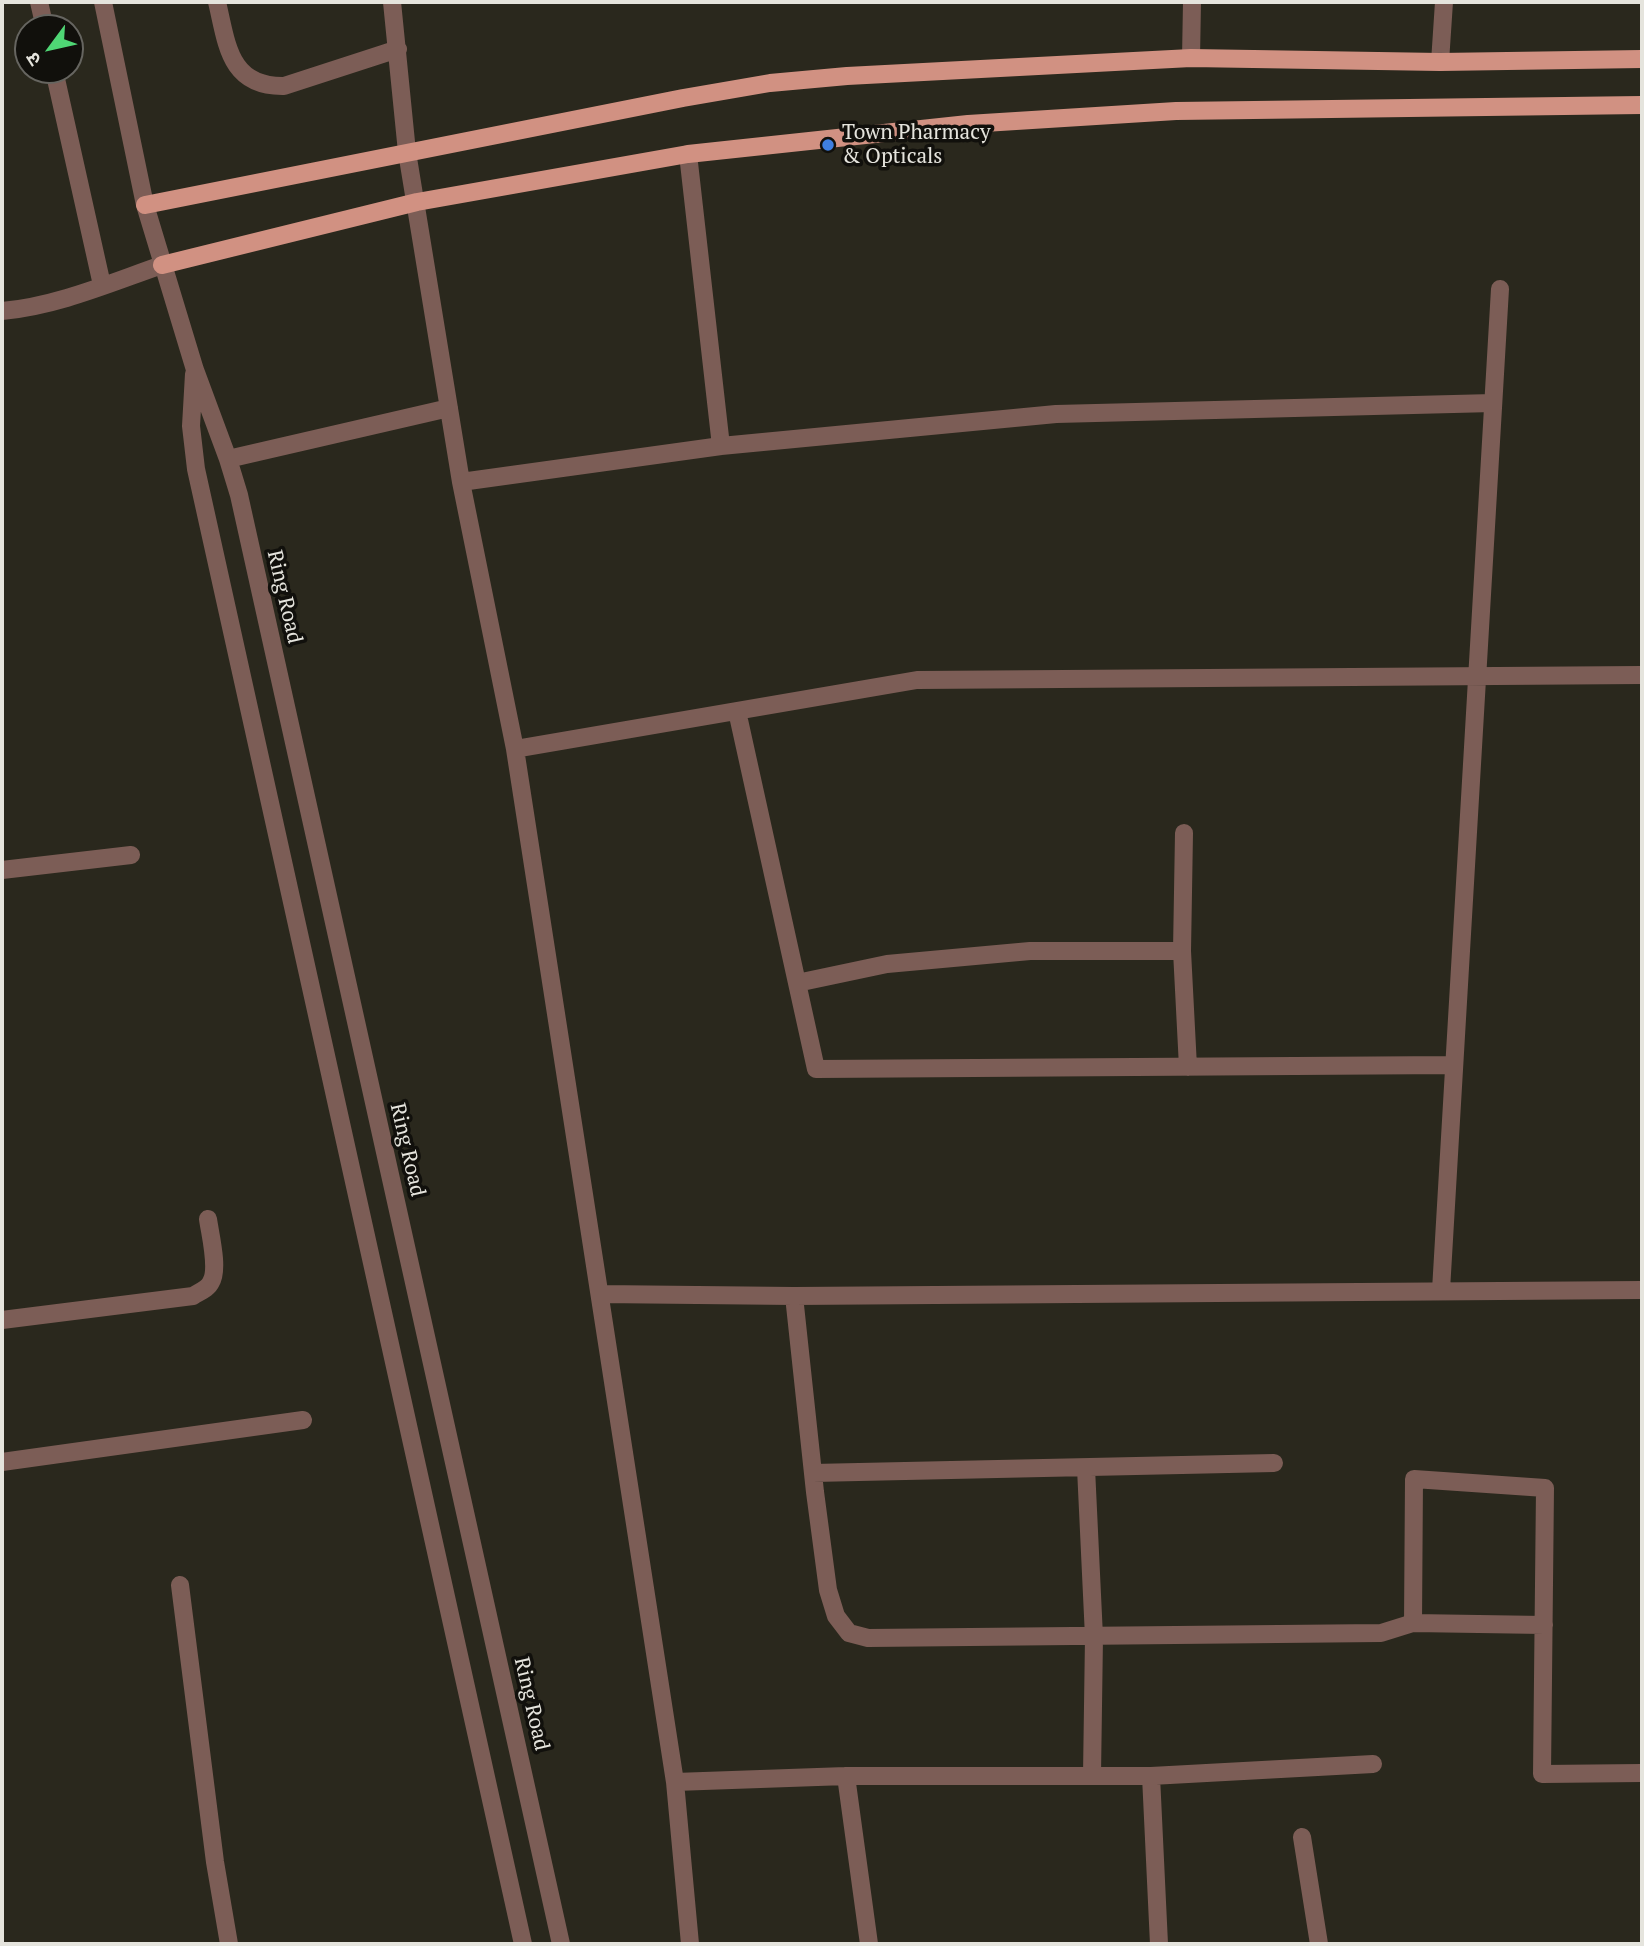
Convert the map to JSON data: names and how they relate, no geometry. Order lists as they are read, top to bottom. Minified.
{"streets":{"street":["Ring Road"]},"places":["Town Pharmacy & Opticals"],"north":"bottom left"}
